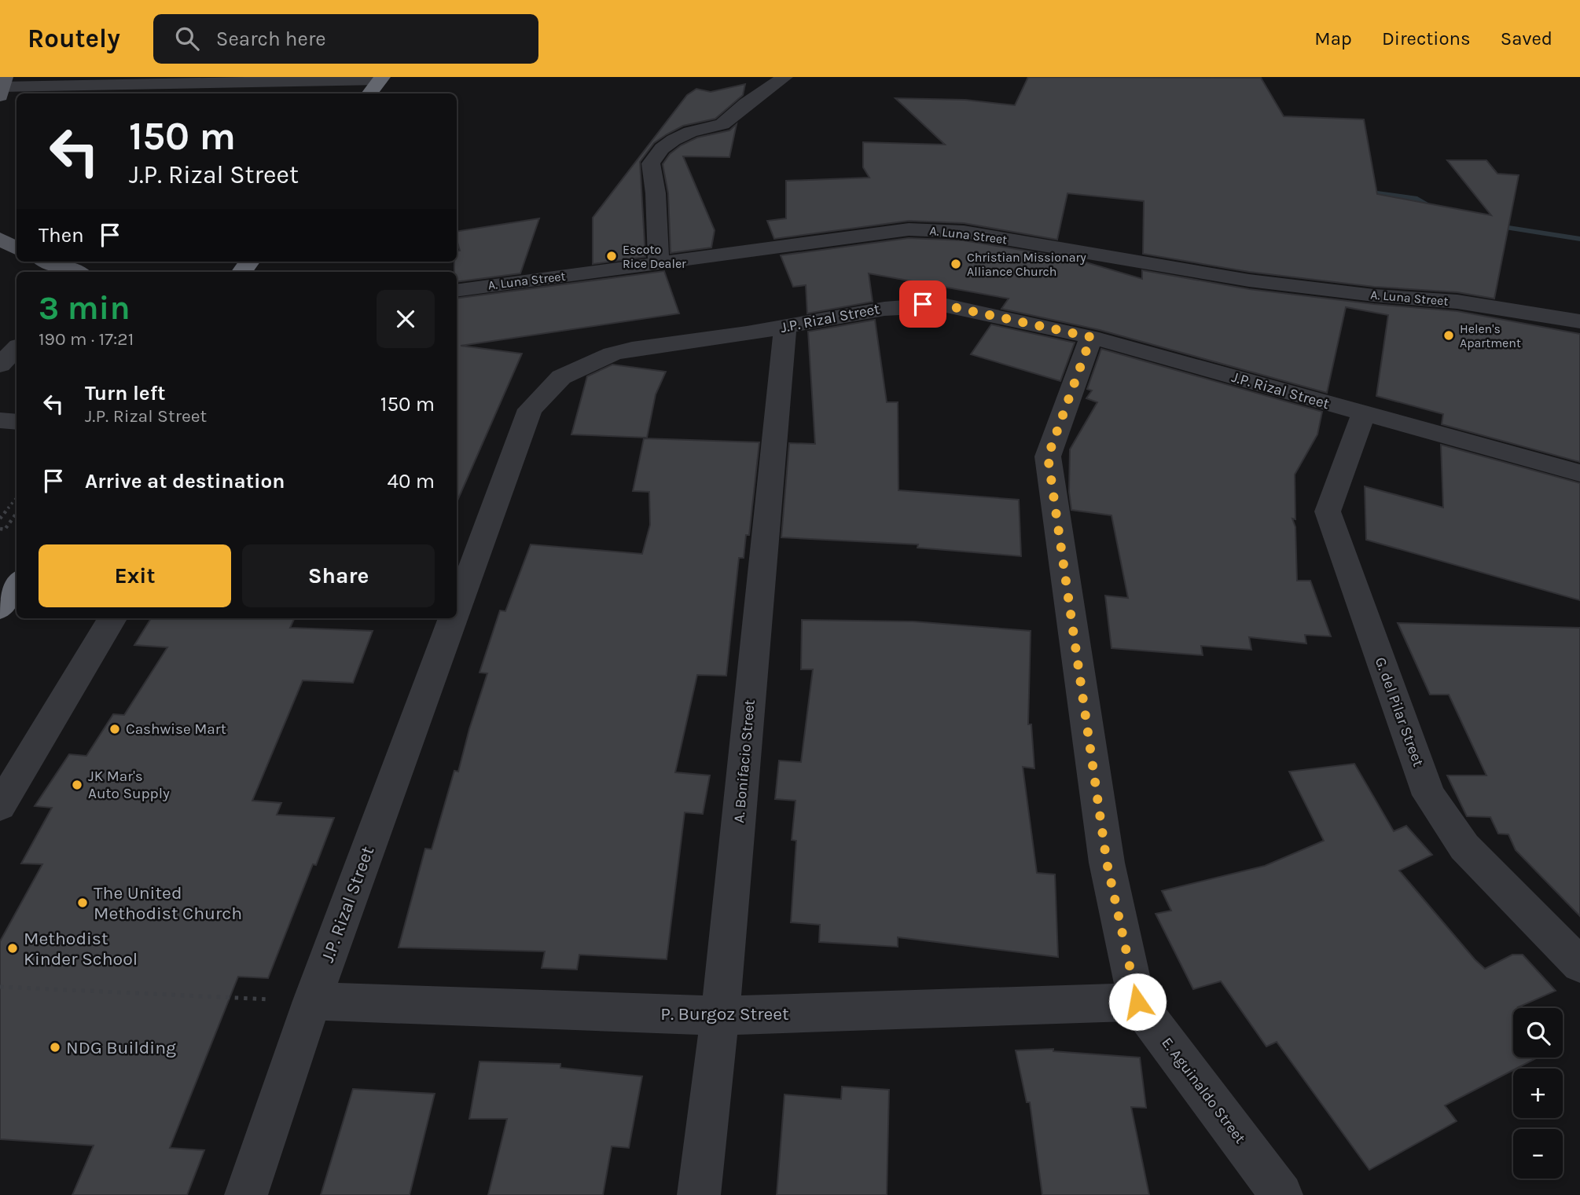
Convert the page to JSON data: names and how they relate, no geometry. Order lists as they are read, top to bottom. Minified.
{"streets":{"street":["A. Luna Street","J.P. Rizal Street","G. del Pilar Street","A. Bonifacio Street","P. Burgoz Street","E. Aguinaldo Street"]},"crossings":[["J.P. Rizal Street","G. del Pilar Street"],["J.P. Rizal Street","A. Bonifacio Street"],["J.P. Rizal Street","P. Burgoz Street"],["J.P. Rizal Street","E. Aguinaldo Street"],["A. Bonifacio Street","P. Burgoz Street"],["P. Burgoz Street","E. Aguinaldo Street"]],"places":["Escoto Rice Dealer","Christian Missionary Alliance Church","Helen's Apartment","Cashwise Mart","JK Mar's Auto Supply","The United Methodist Church","Methodist Kinder School","NDG Building"],"page":{"header":"Routely","search":"Search here","nav":["Map","Directions","Saved"],"turn":["150 m","J.P. Rizal Street"],"then":"Then","heading":["3 min","190 m · 17:21"],"list":[{"name":"Turn left","note":"J.P. Rizal Street","value":"150 m"},{"name":"Arrive at destination","value":"40 m"}],"buttons":["Exit","Share"],"map_buttons":["+","−"]}}
